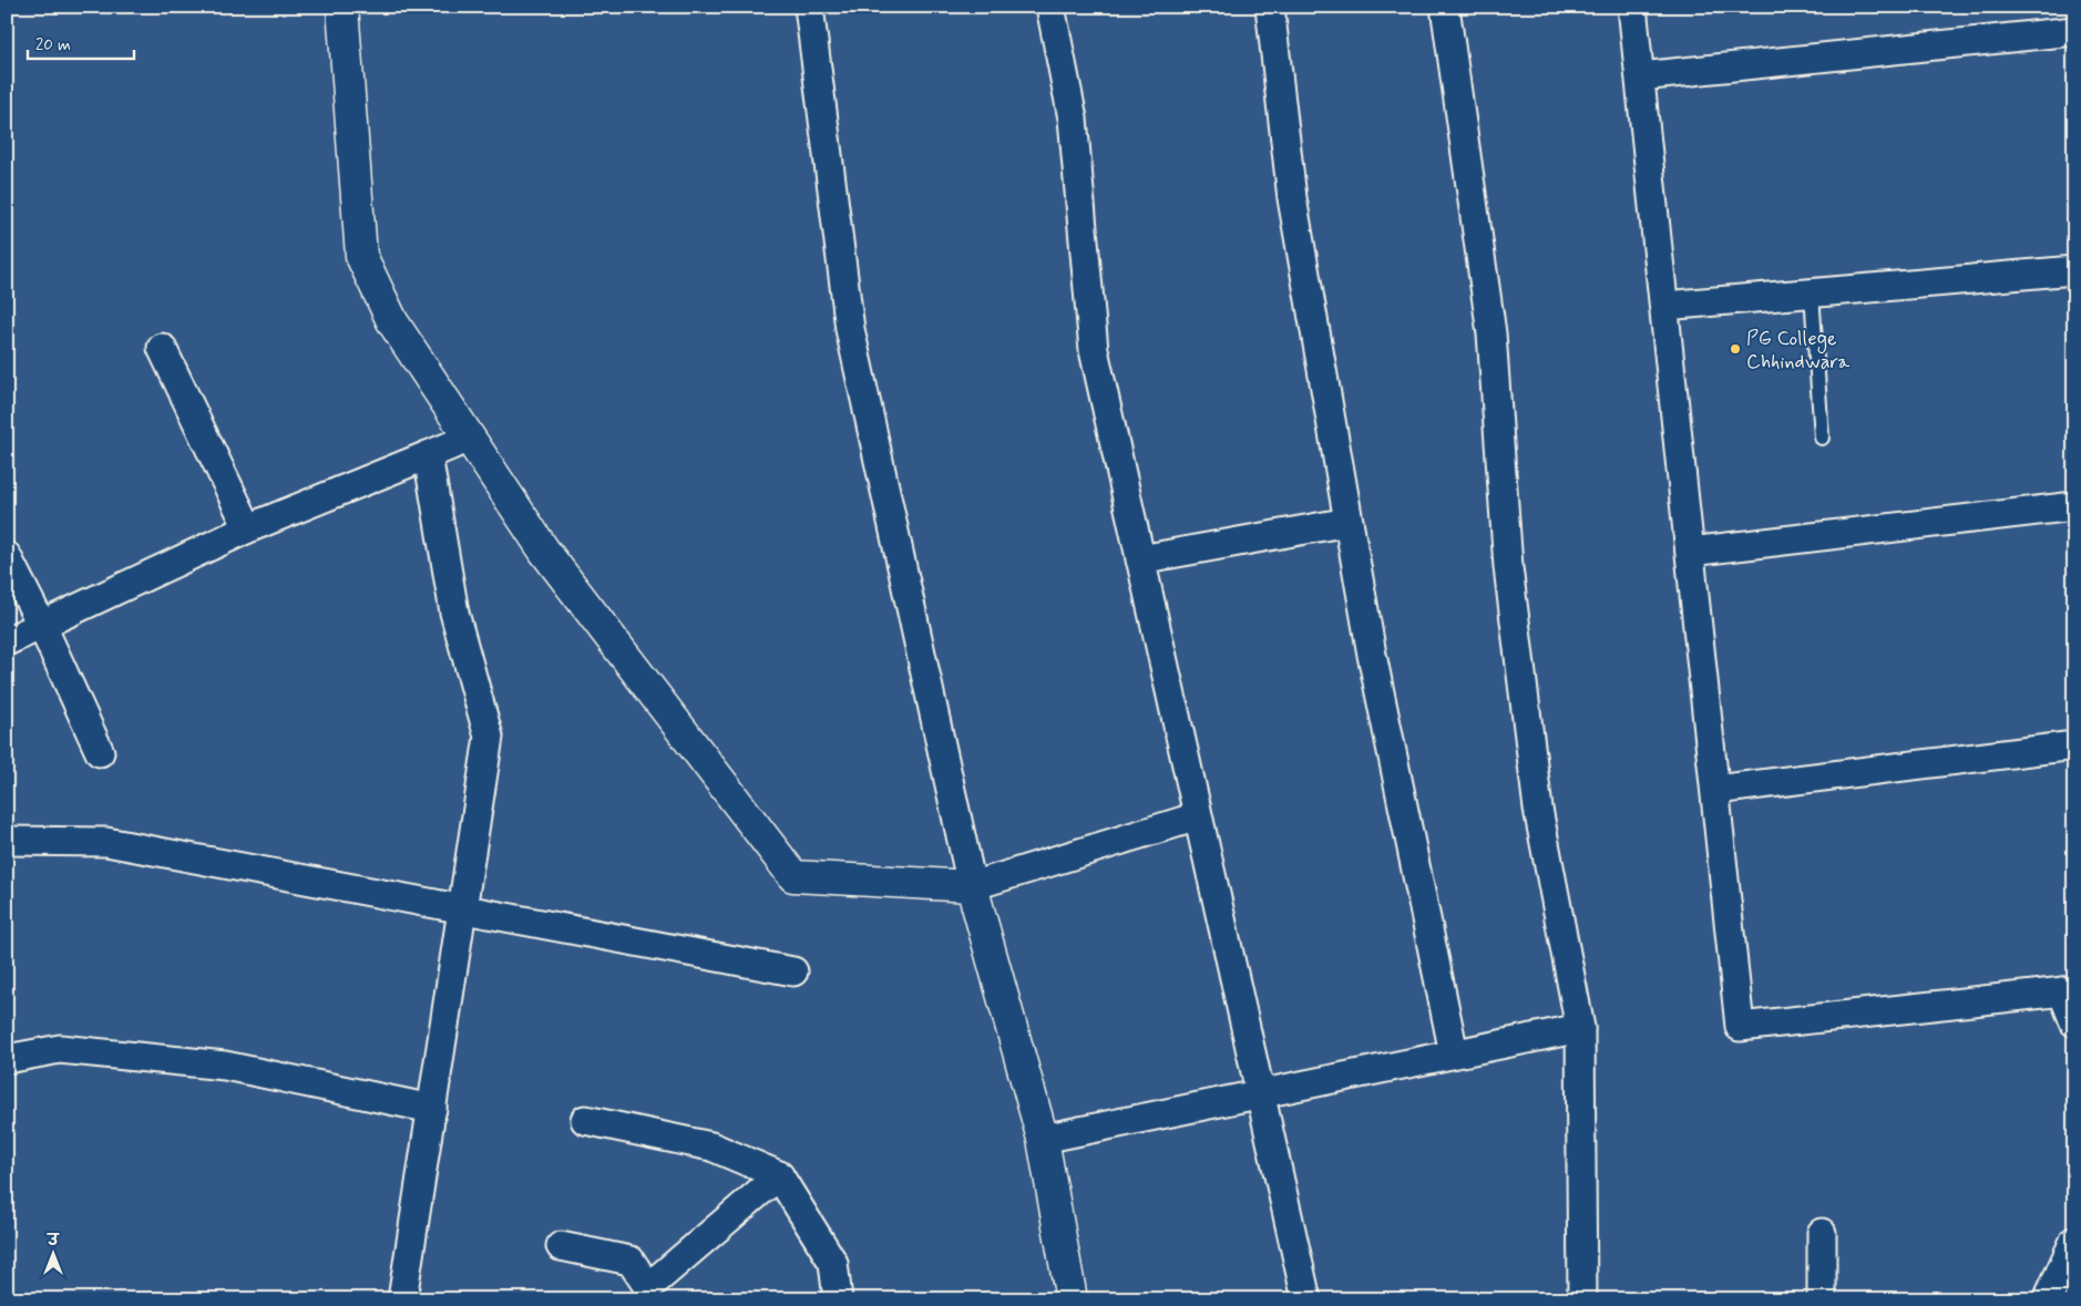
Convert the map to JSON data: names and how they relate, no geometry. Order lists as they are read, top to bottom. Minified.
{"places":["PG College Chhindwara"],"scale_bar":"20 m","north":"top"}
